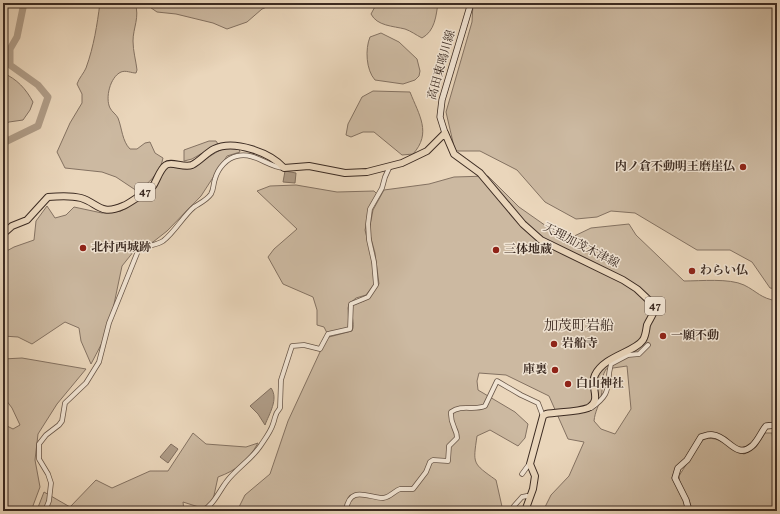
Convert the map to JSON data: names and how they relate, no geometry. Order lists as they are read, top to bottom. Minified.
{"streets":{"main road":["高田東鳴川線","47","天理加茂木津線"]},"crossings":[["高田東鳴川線","天理加茂木津線"]],"districts":["加茂町岩船"],"places":["内ノ倉不動明王磨崖仏","北村西城跡","三体地蔵","わらい仏","一願不動","岩船寺","庫裏","白山神社"]}
